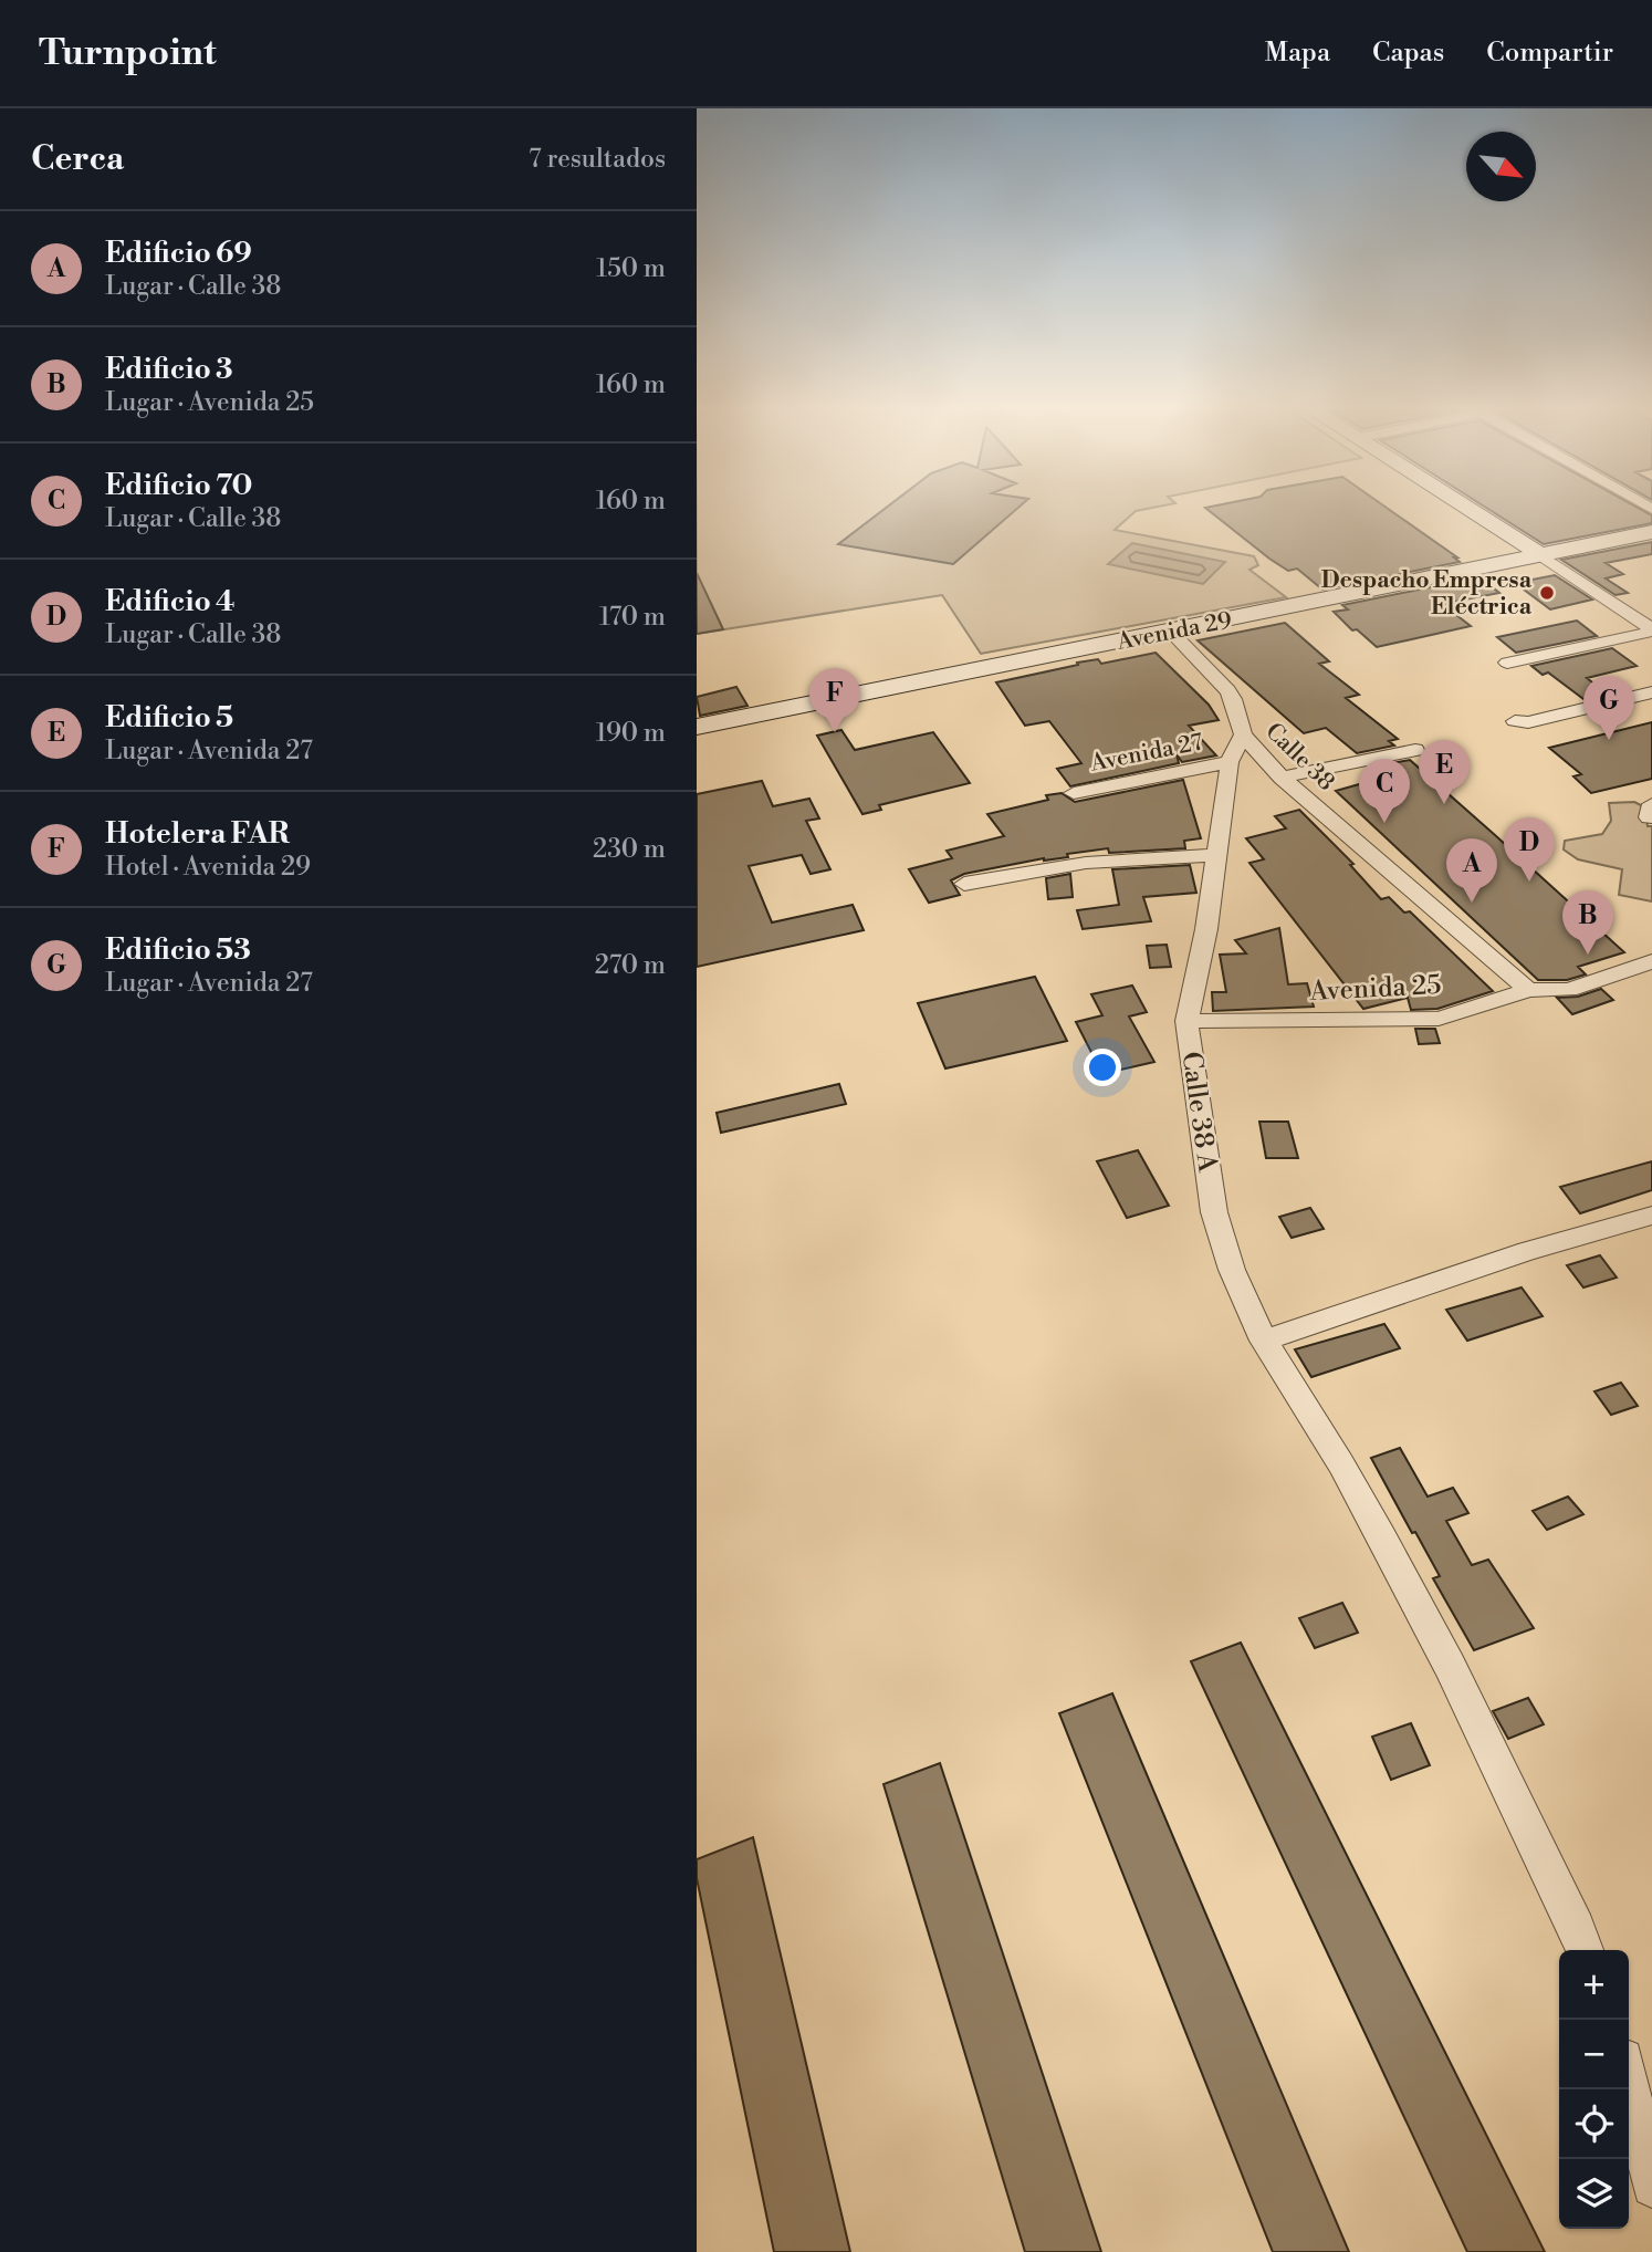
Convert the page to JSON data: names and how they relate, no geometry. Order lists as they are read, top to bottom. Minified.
{"streets":{"main road":["Avenida 29"],"street":["Avenida 27","Calle 38","Avenida 25","Calle 38 A"]},"crossings":[["Avenida 29","Calle 38"],["Avenida 27","Calle 38 A"],["Calle 38","Avenida 25"],["Calle 38","Calle 38 A"],["Avenida 25","Calle 38 A"]],"places":["Despacho Empresa Eléctrica"],"north":"bottom right","page":{"header":"Turnpoint","nav":["Mapa","Capas","Compartir"],"heading":["Cerca","7 resultados"],"list":[{"mark":"A","name":"Edificio 69","note":"Lugar · Calle 38","value":"150 m"},{"mark":"B","name":"Edificio 3","note":"Lugar · Avenida 25","value":"160 m"},{"mark":"C","name":"Edificio 70","note":"Lugar · Calle 38","value":"160 m"},{"mark":"D","name":"Edificio 4","note":"Lugar · Calle 38","value":"170 m"},{"mark":"E","name":"Edificio 5","note":"Lugar · Avenida 27","value":"190 m"},{"mark":"F","name":"Hotelera FAR","note":"Hotel · Avenida 29","value":"230 m"},{"mark":"G","name":"Edificio 53","note":"Lugar · Avenida 27","value":"270 m"}],"pins":["F","G","E","C","D","A","B"],"map_buttons":["+","−"]}}
